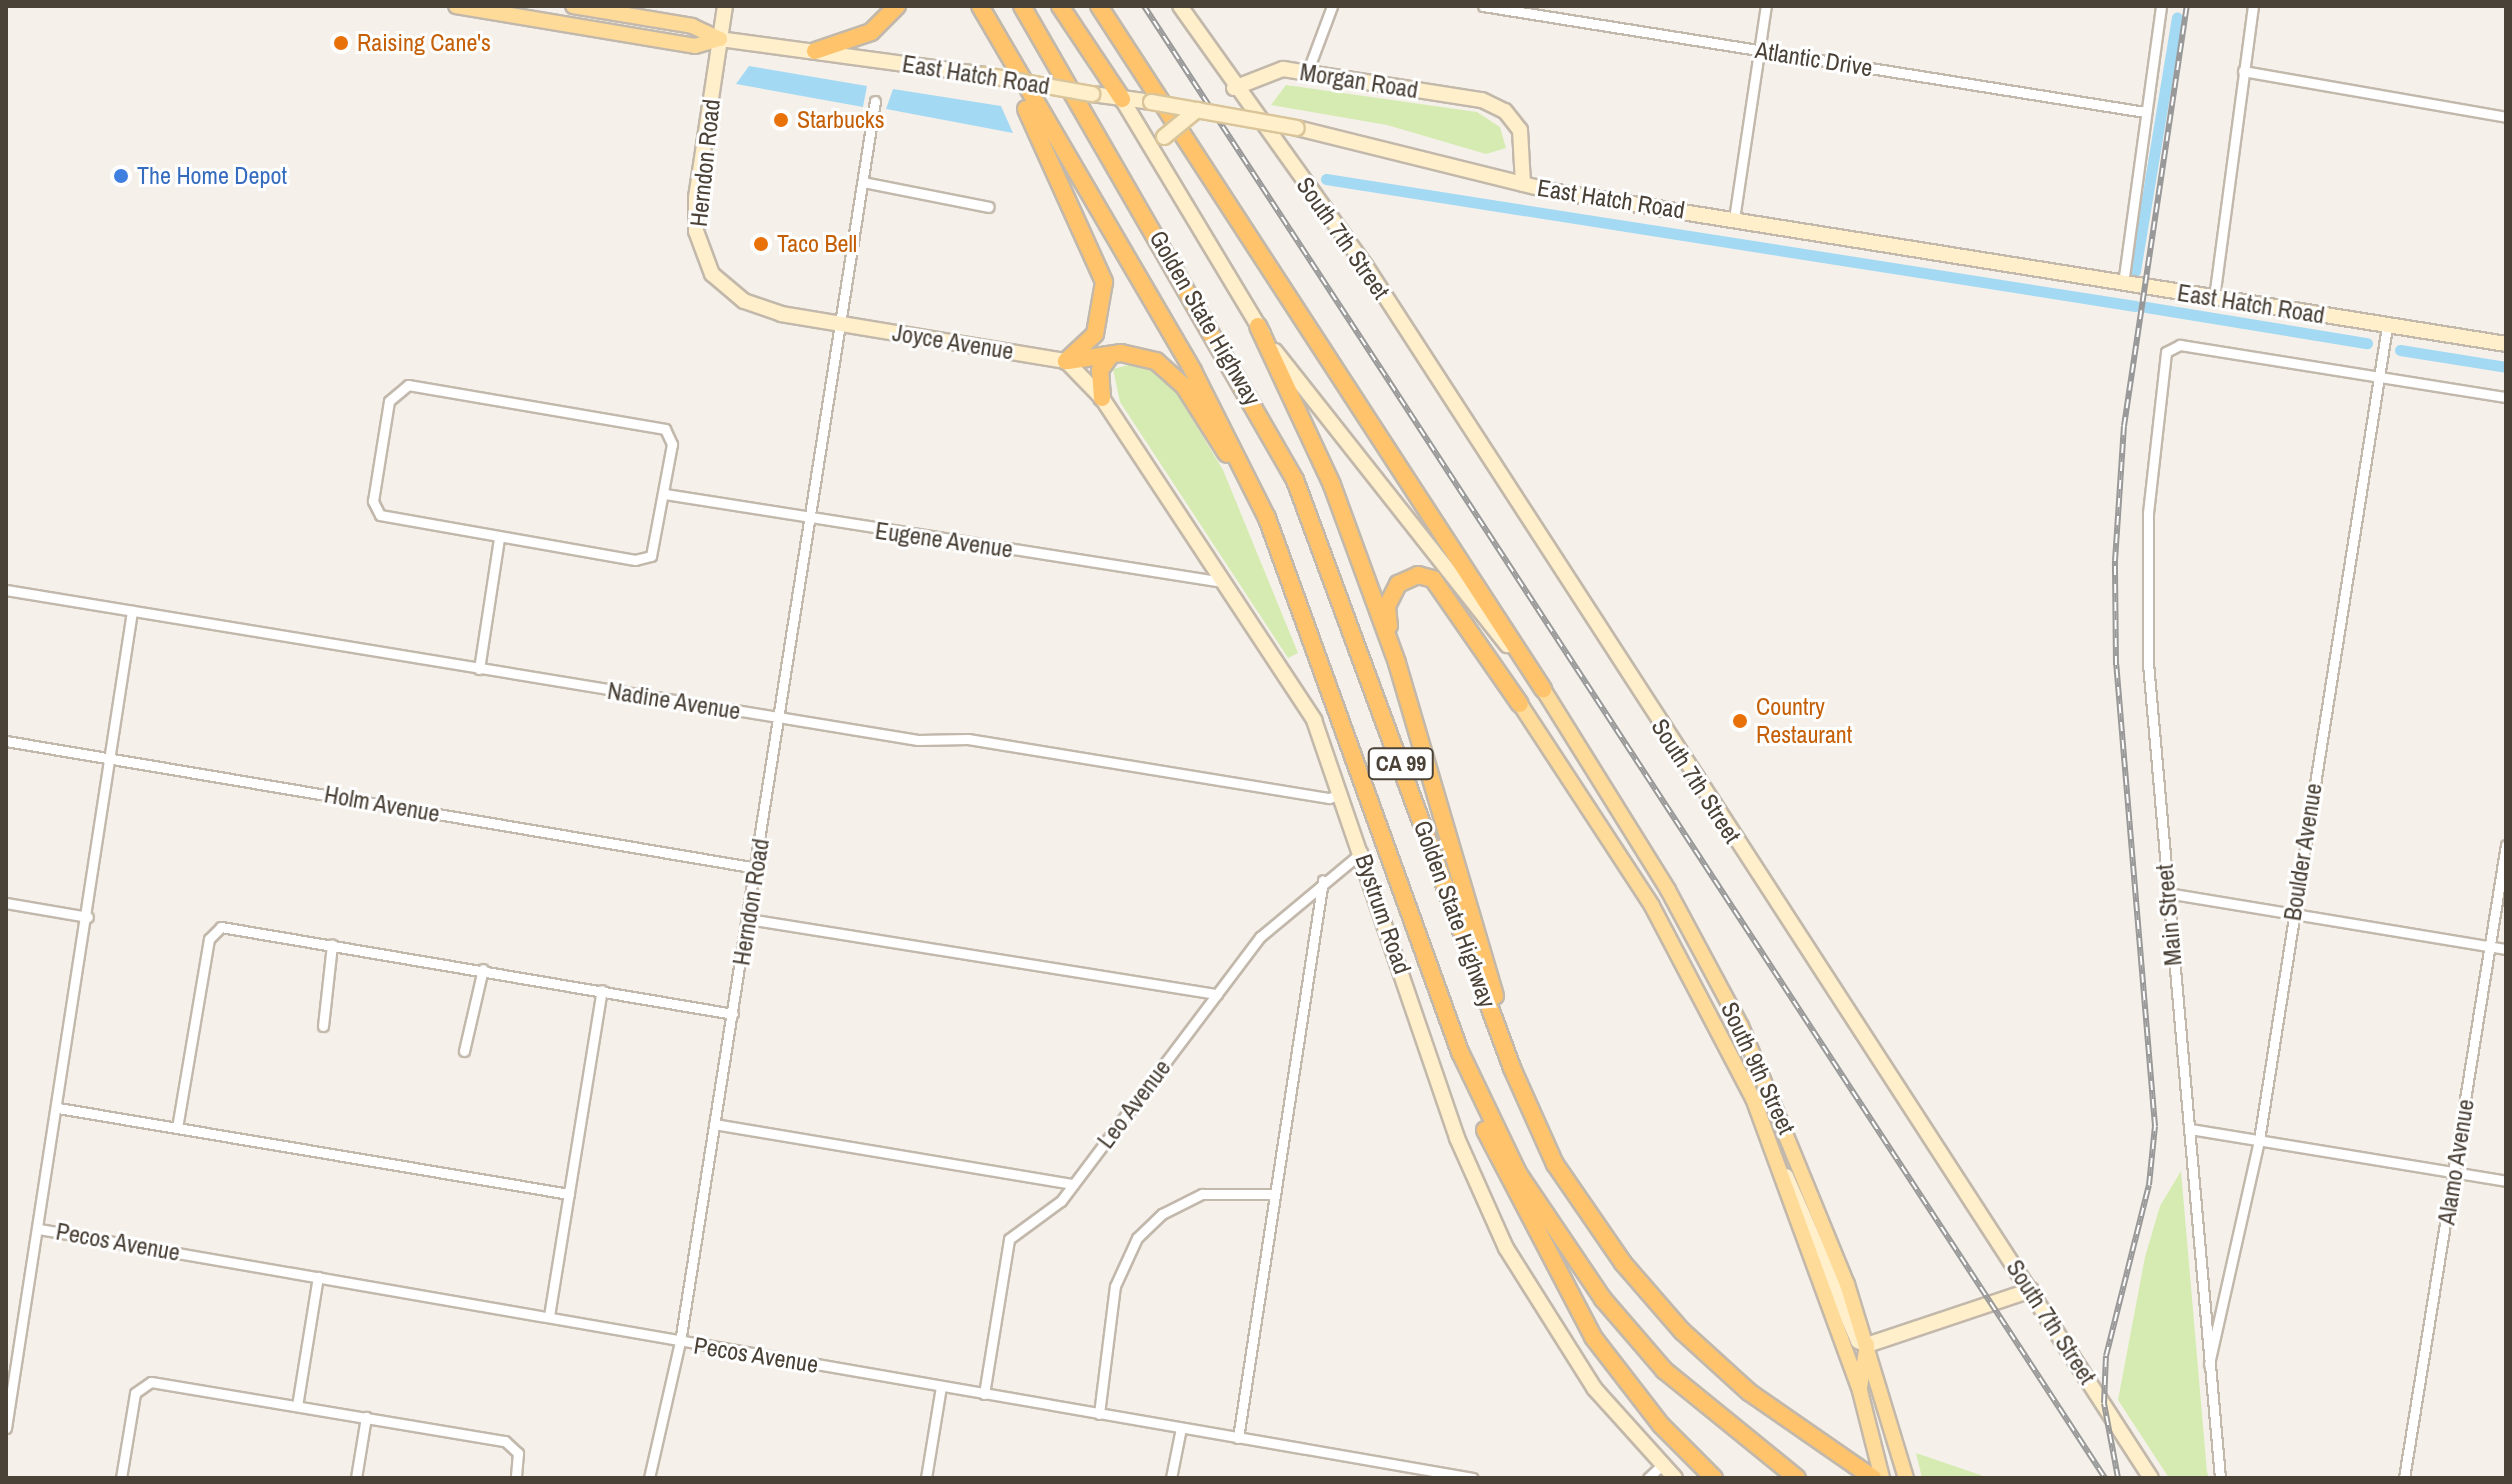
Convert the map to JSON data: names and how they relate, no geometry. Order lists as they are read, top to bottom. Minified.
{"streets":{"highway":["Golden State Highway","CA 99"],"main road":["East Hatch Road","South 9th Street"],"street":["Atlantic Drive","Morgan Road","Herndon Road","South 7th Street","Joyce Avenue","Eugene Avenue","Nadine Avenue","Holm Avenue","Boulder Avenue","Bystrum Road","Main Street","Leo Avenue","Alamo Avenue","Pecos Avenue"]},"crossings":[["East Hatch Road","Morgan Road"],["East Hatch Road","Herndon Road"],["East Hatch Road","Boulder Avenue"],["Morgan Road","South 7th Street"],["Herndon Road","Joyce Avenue"],["Herndon Road","Eugene Avenue"],["Herndon Road","Nadine Avenue"],["Herndon Road","Holm Avenue"],["Herndon Road","Pecos Avenue"],["Joyce Avenue","Bystrum Road"],["Eugene Avenue","Bystrum Road"],["Nadine Avenue","Bystrum Road"],["Boulder Avenue","Main Street"],["Bystrum Road","Leo Avenue"],["Leo Avenue","Pecos Avenue"]],"places":["Raising Cane's","Starbucks","The Home Depot","Taco Bell","Country Restaurant"]}
